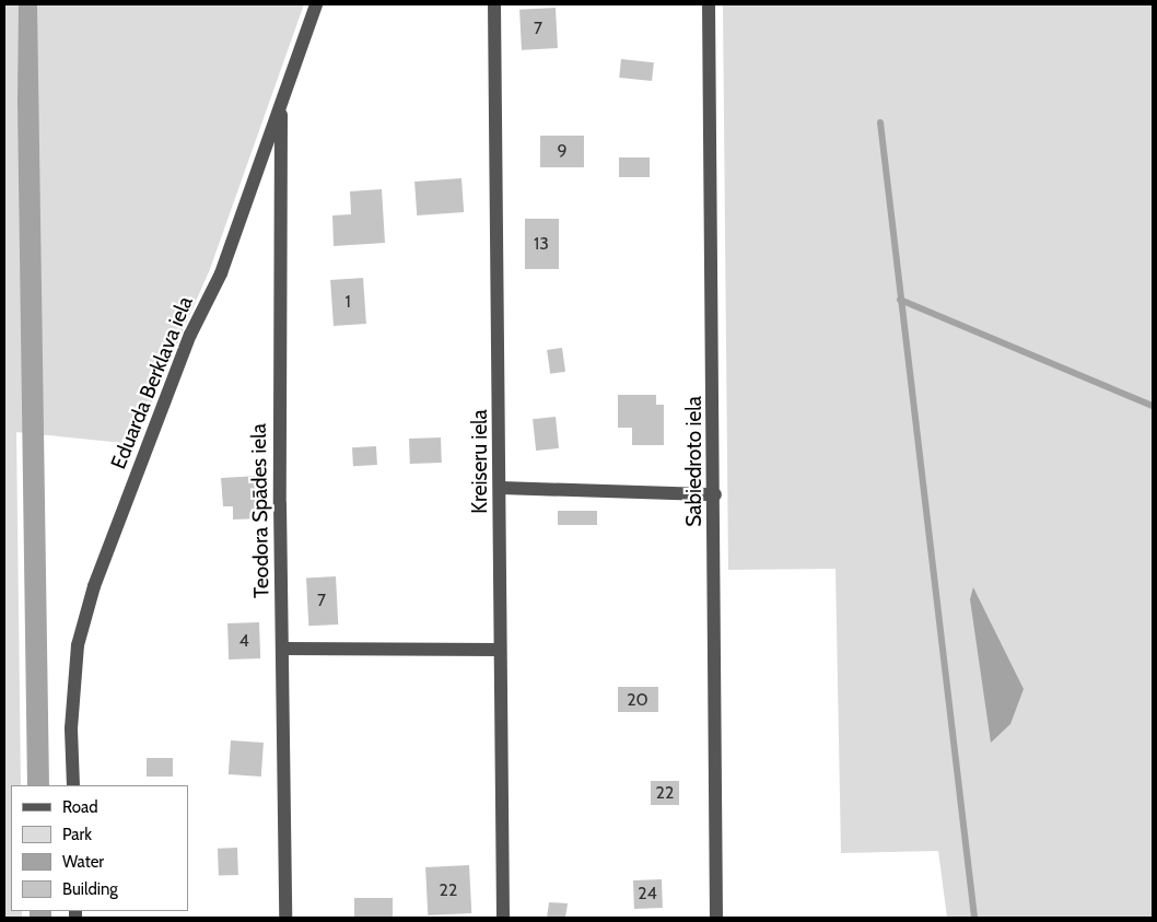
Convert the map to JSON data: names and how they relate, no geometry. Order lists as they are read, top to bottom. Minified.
{"streets":{"street":["Eduarda Berklava iela","Kreiseru iela","Sabiedroto iela","Teodora Spādes iela"]},"crossings":[["Eduarda Berklava iela","Teodora Spādes iela"]],"house_numbers":["7","9","13","1","7","4","20","22","22","24"],"legend":["Road","Park","Water","Building"]}
